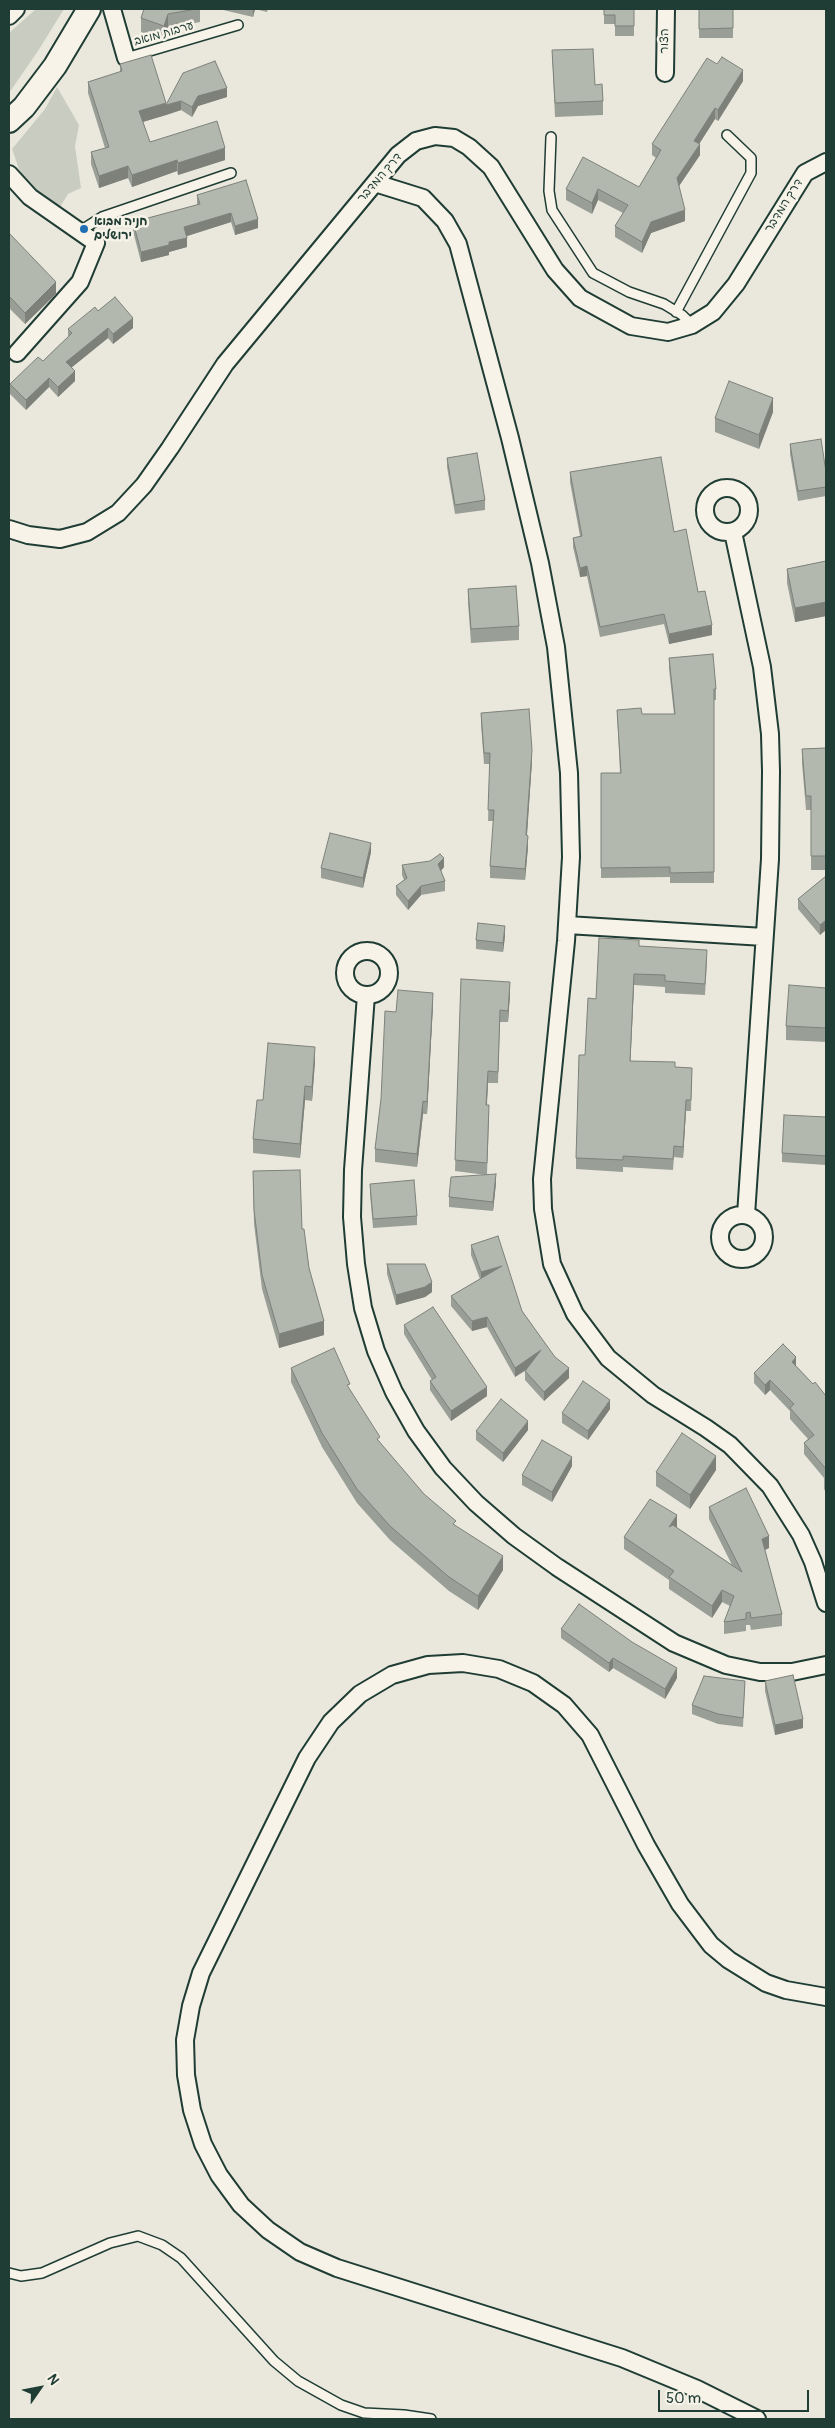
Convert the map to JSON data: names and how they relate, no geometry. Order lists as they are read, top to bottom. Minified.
{"streets":{"street":["הצור","דרך המדבר"],"lane":["ערבות מואב"]},"places":["חניה מבוא ירושלים"],"scale_bar":"50 m","north":"top right"}
